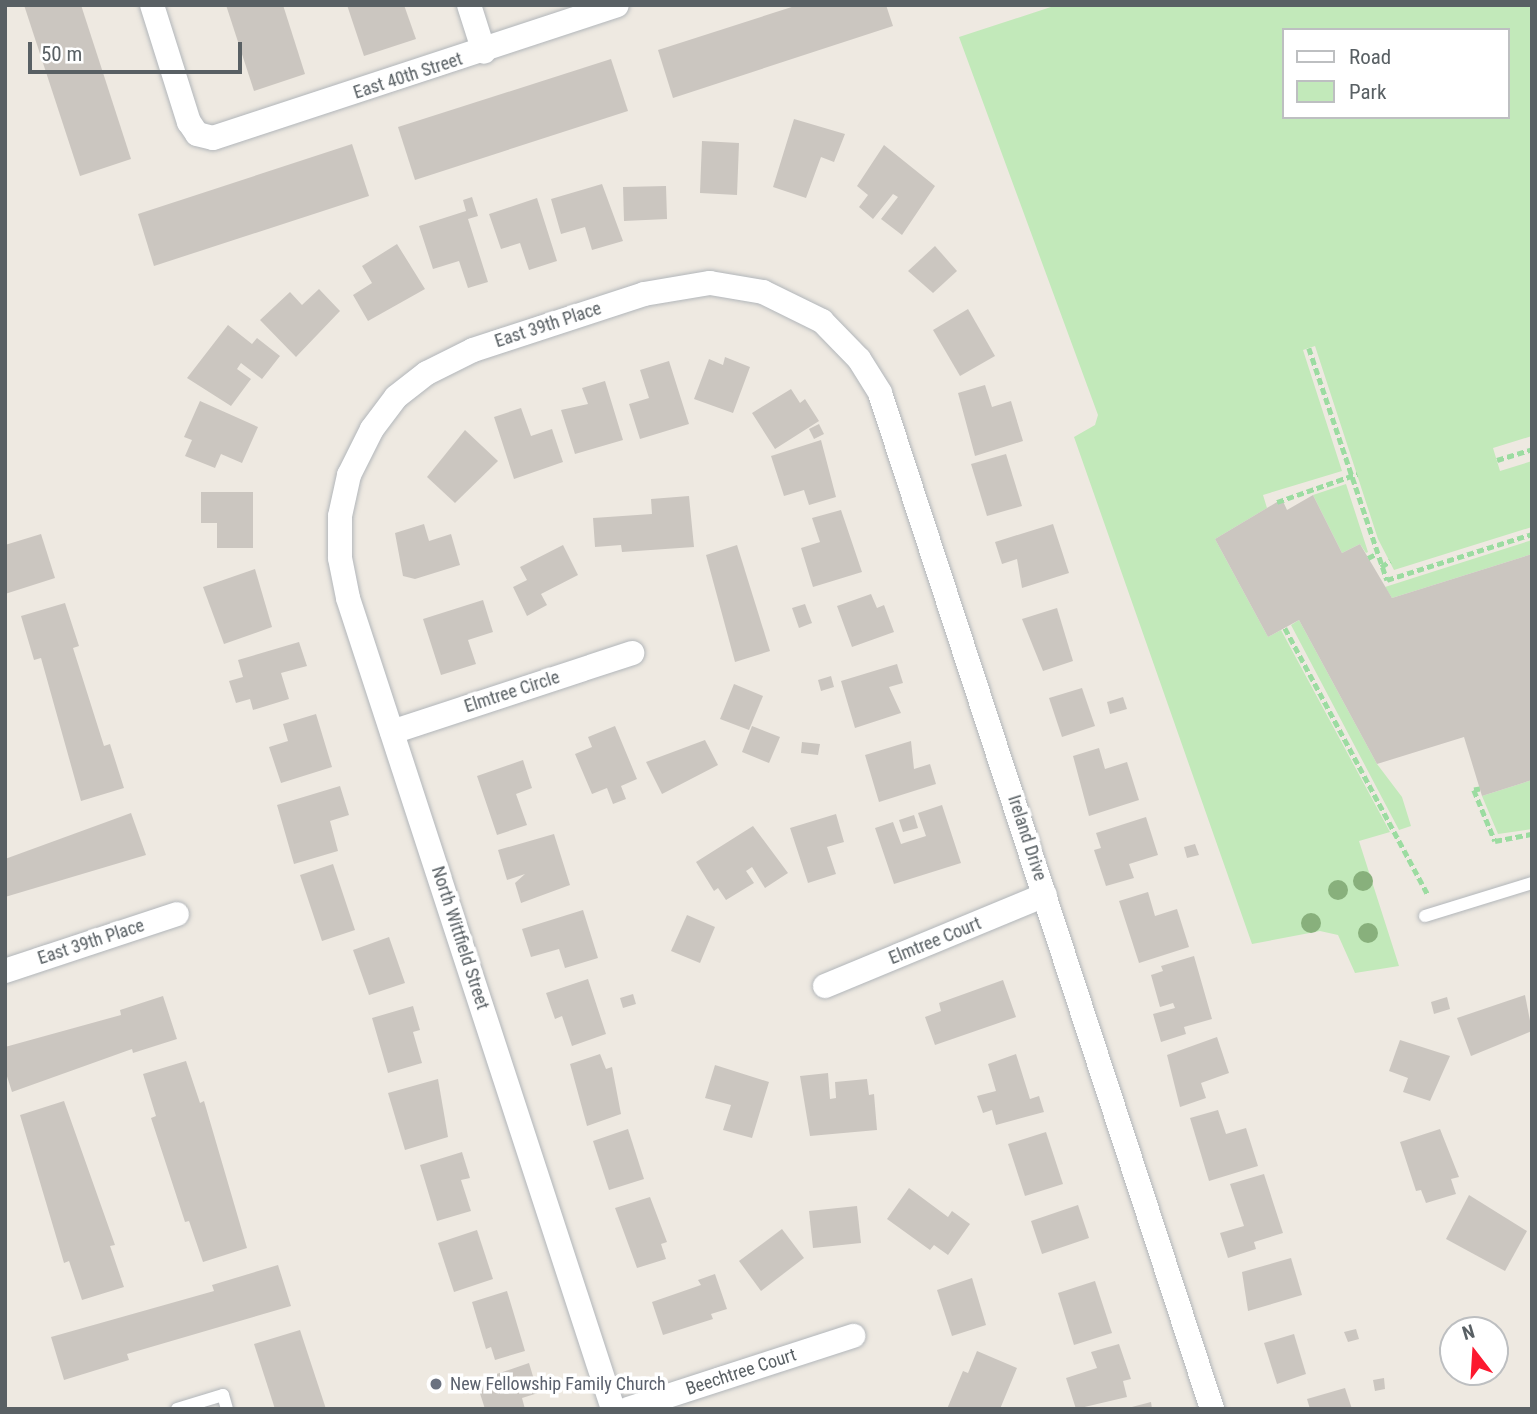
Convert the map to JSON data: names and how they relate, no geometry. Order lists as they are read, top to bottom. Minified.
{"streets":{"street":["East 40th Street","East 39th Place","Elmtree Circle","Ireland Drive","North Wittfield Street","Elmtree Court","Beechtree Court"]},"crossings":[["East 39th Place","Ireland Drive"],["East 39th Place","North Wittfield Street"],["Elmtree Circle","North Wittfield Street"],["Ireland Drive","Elmtree Court"]],"places":["New Fellowship Family Church"],"legend":["Road","Park"],"scale_bar":"50 m","north":"top"}
